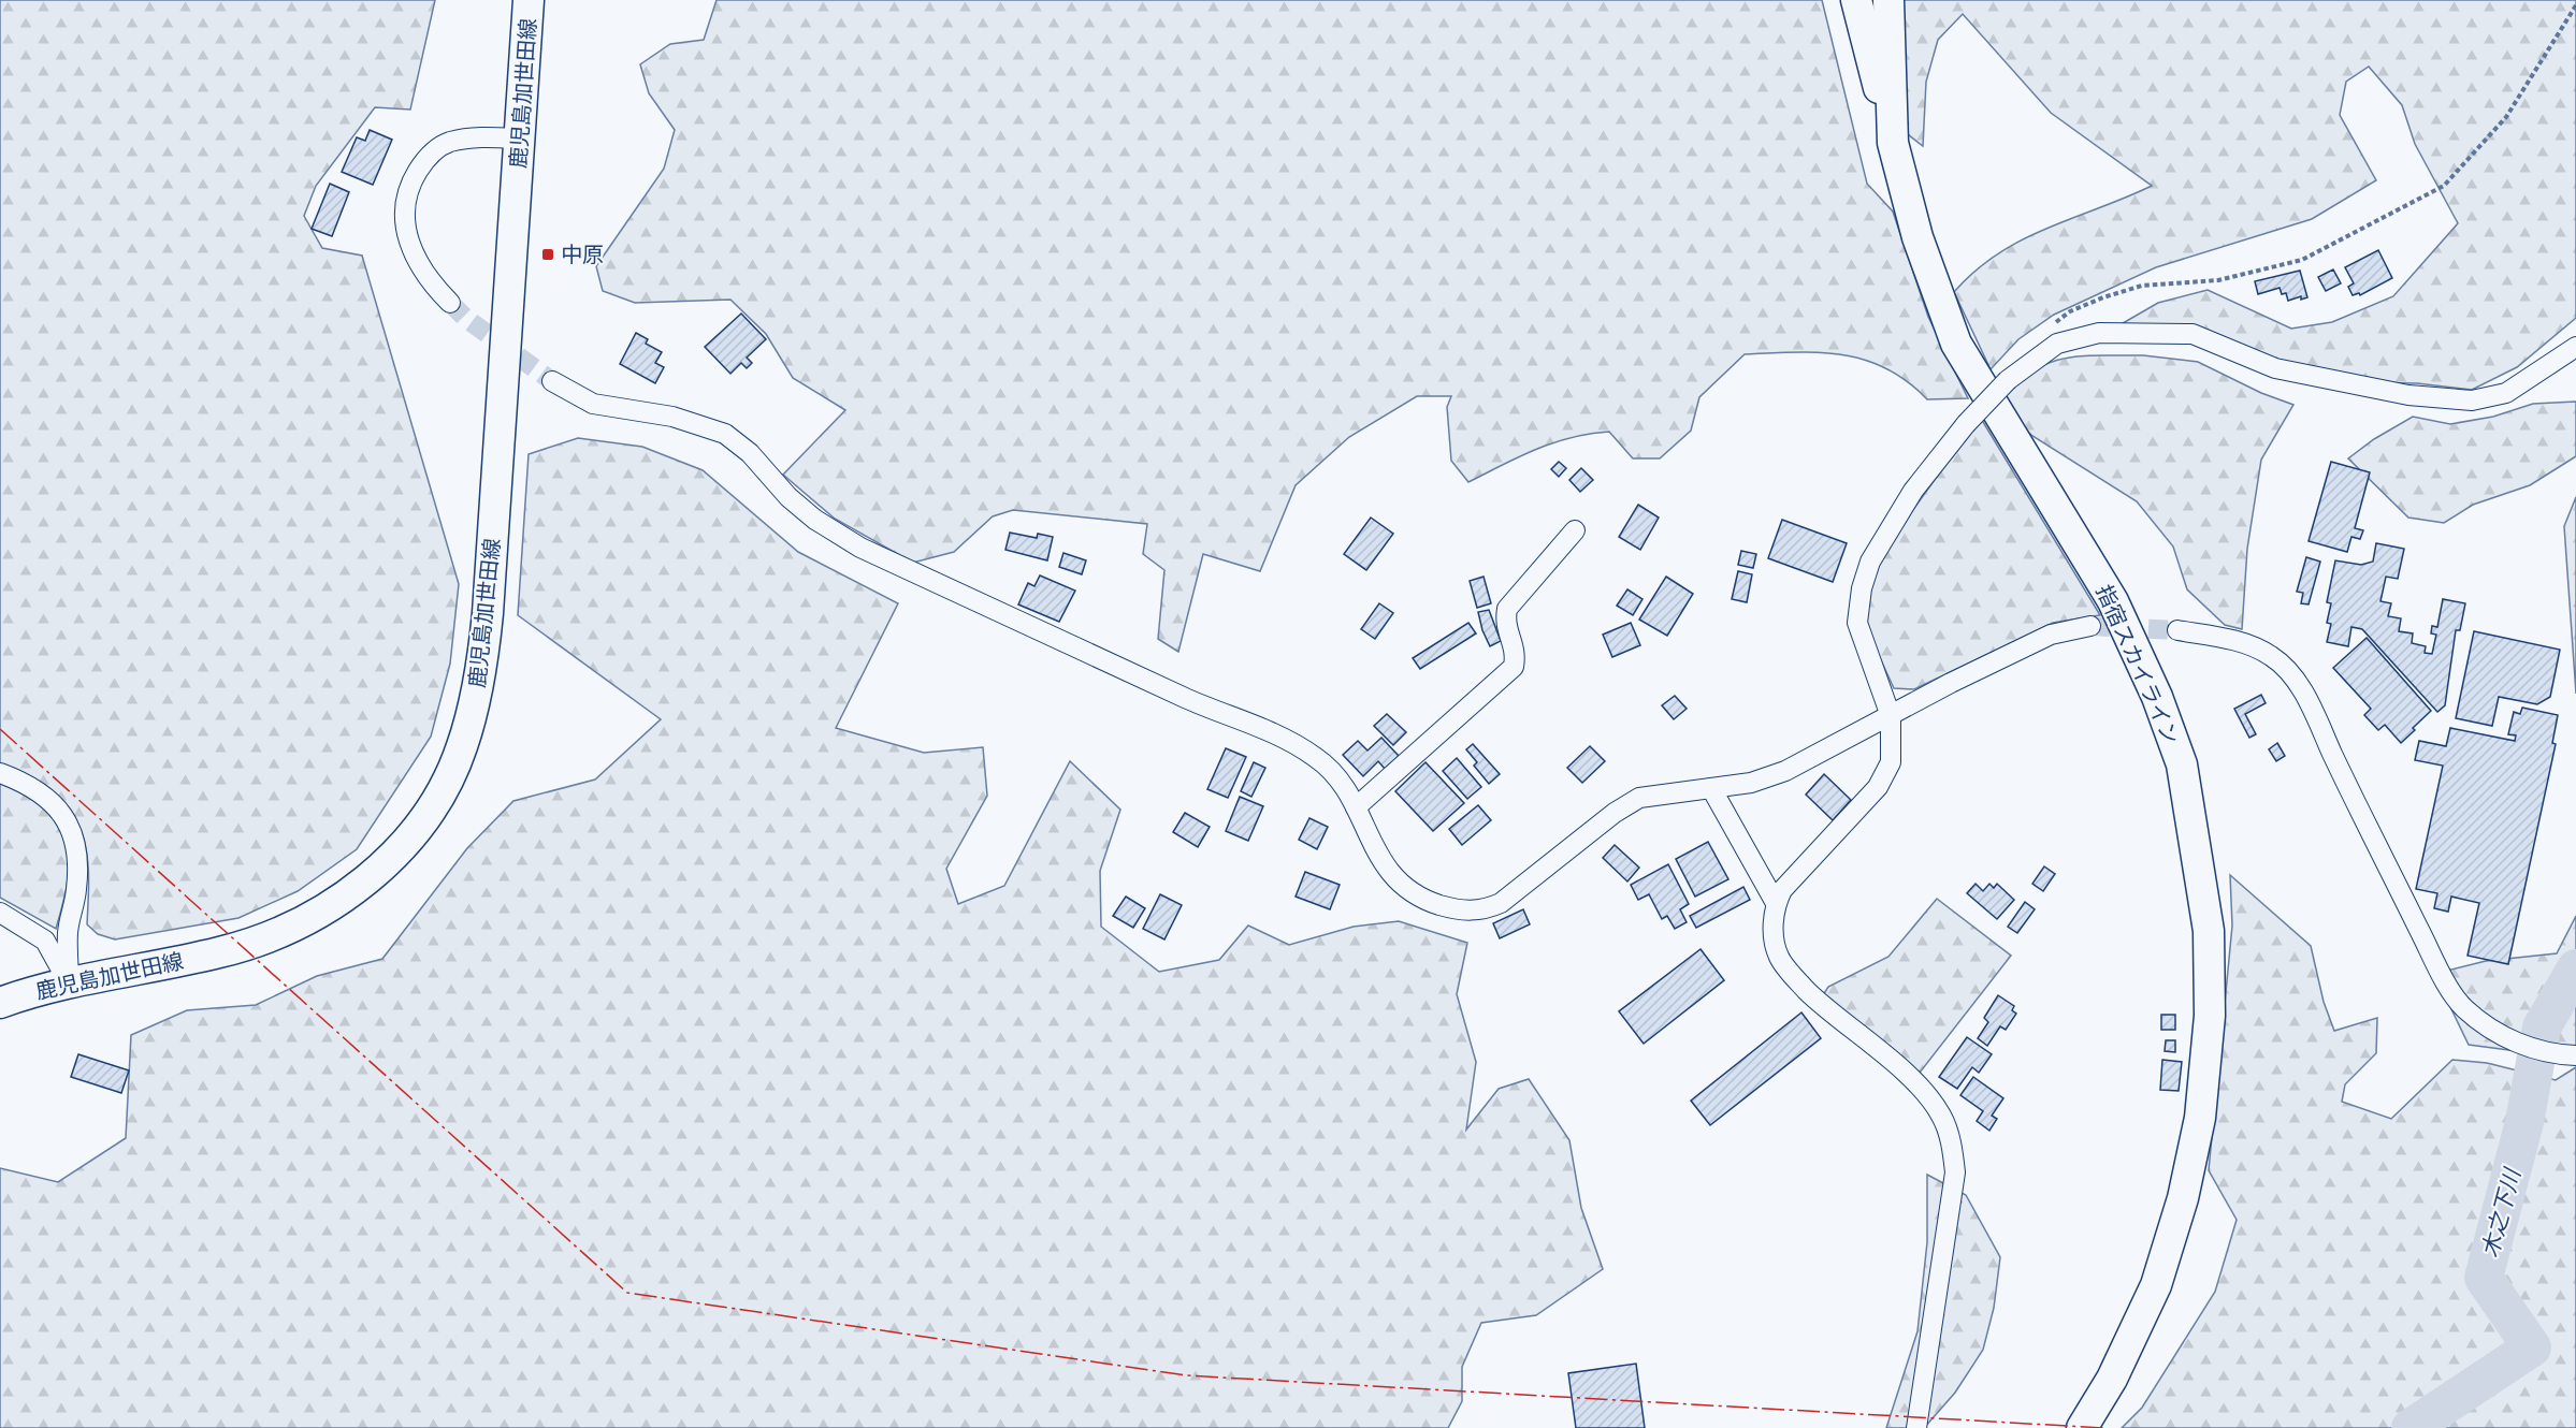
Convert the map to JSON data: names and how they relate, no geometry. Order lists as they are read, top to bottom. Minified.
{"streets":{"main road":["鹿児島加世田線","指宿スカイライン"]},"water":["木之下川"],"places":{"transit":["中原"]}}
